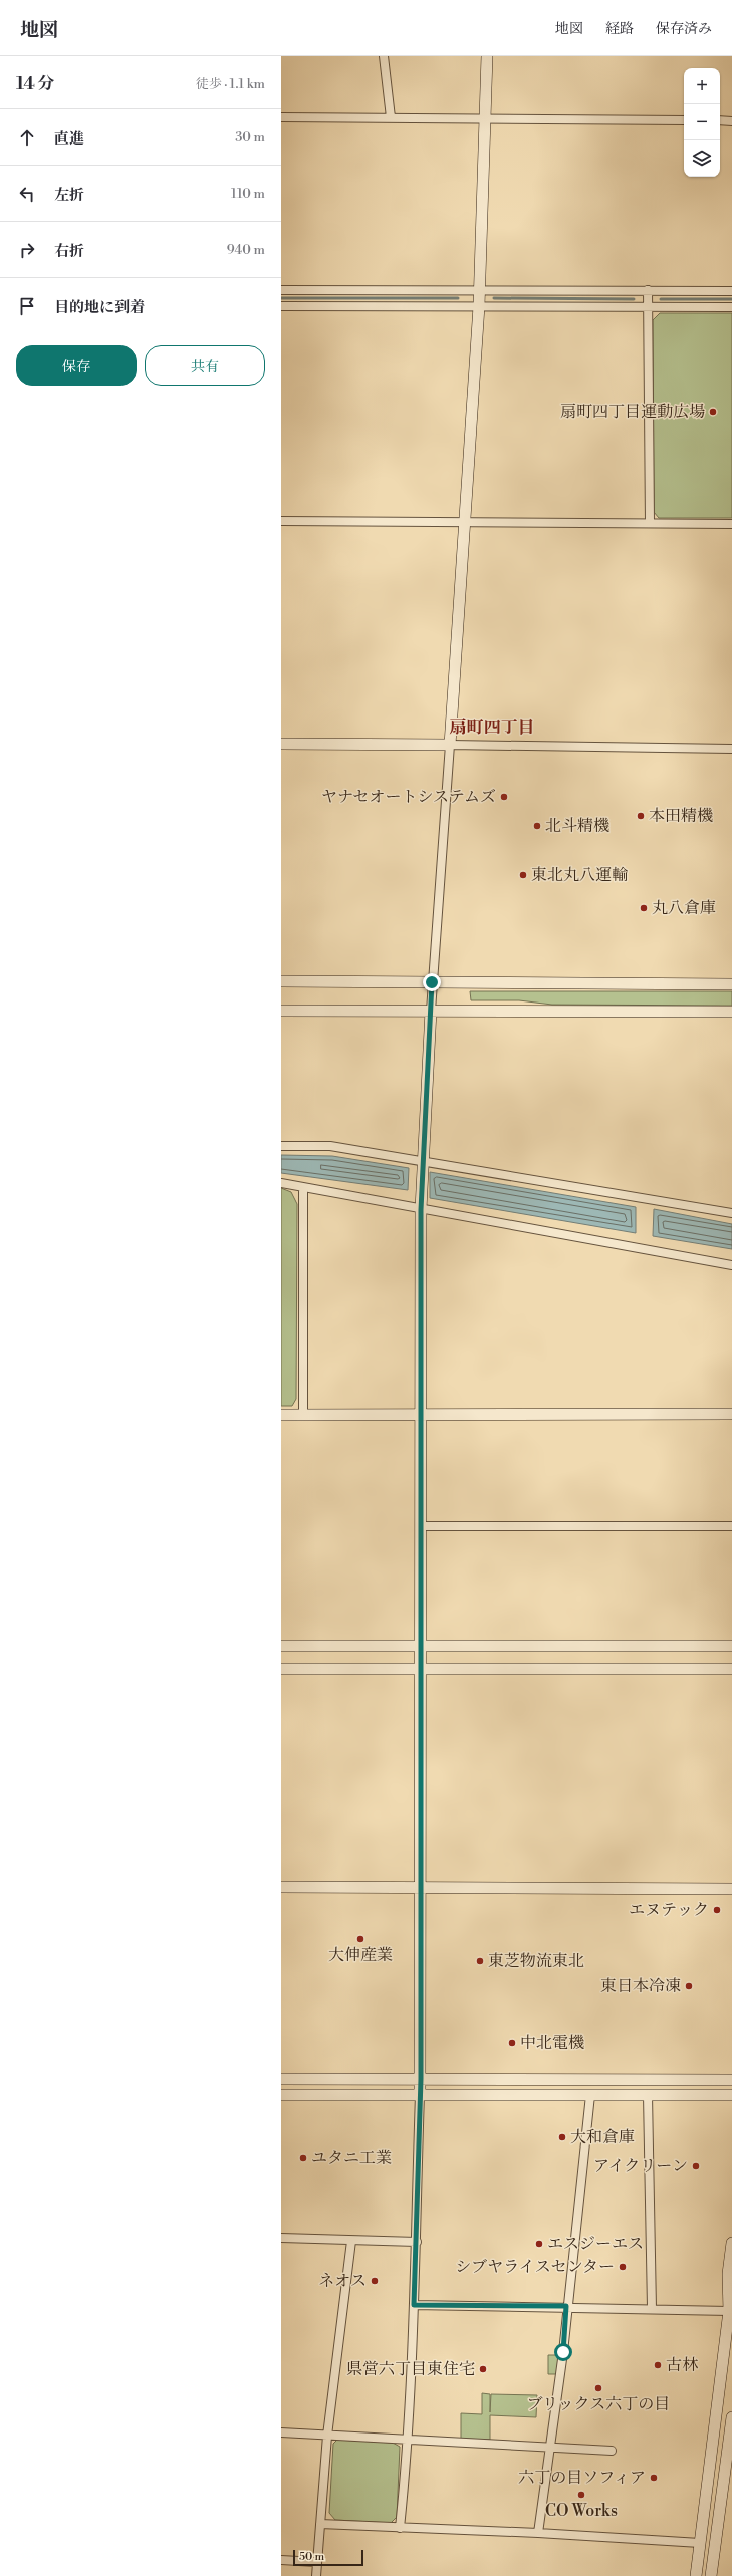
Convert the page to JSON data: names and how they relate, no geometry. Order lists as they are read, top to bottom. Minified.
{"districts":["扇町四丁目"],"places":["扇町四丁目運動広場","ヤナセオートシステムズ","本田精機","北斗精機","東北丸八運輸","丸八倉庫","エヌテック","大伸産業","東芝物流東北","東日本冷凍","中北電機","大和倉庫","ユタニ工業","アイクリーン","エスジーエス","シブヤライスセンター","ネオス","古林","県営六丁目東住宅","ブリックス六丁の目","六丁の目ソフィア","CO Works"],"scale_bar":"50 m","page":{"header":"地図","nav":["地図","経路","保存済み"],"heading":["14 分","徒歩 · 1.1 km"],"map_buttons":["+","−"],"list":[["直進","30 m"],["左折","110 m"],["右折","940 m"],"目的地に到着"],"buttons":["保存","共有"],"scale":"50 m"}}
